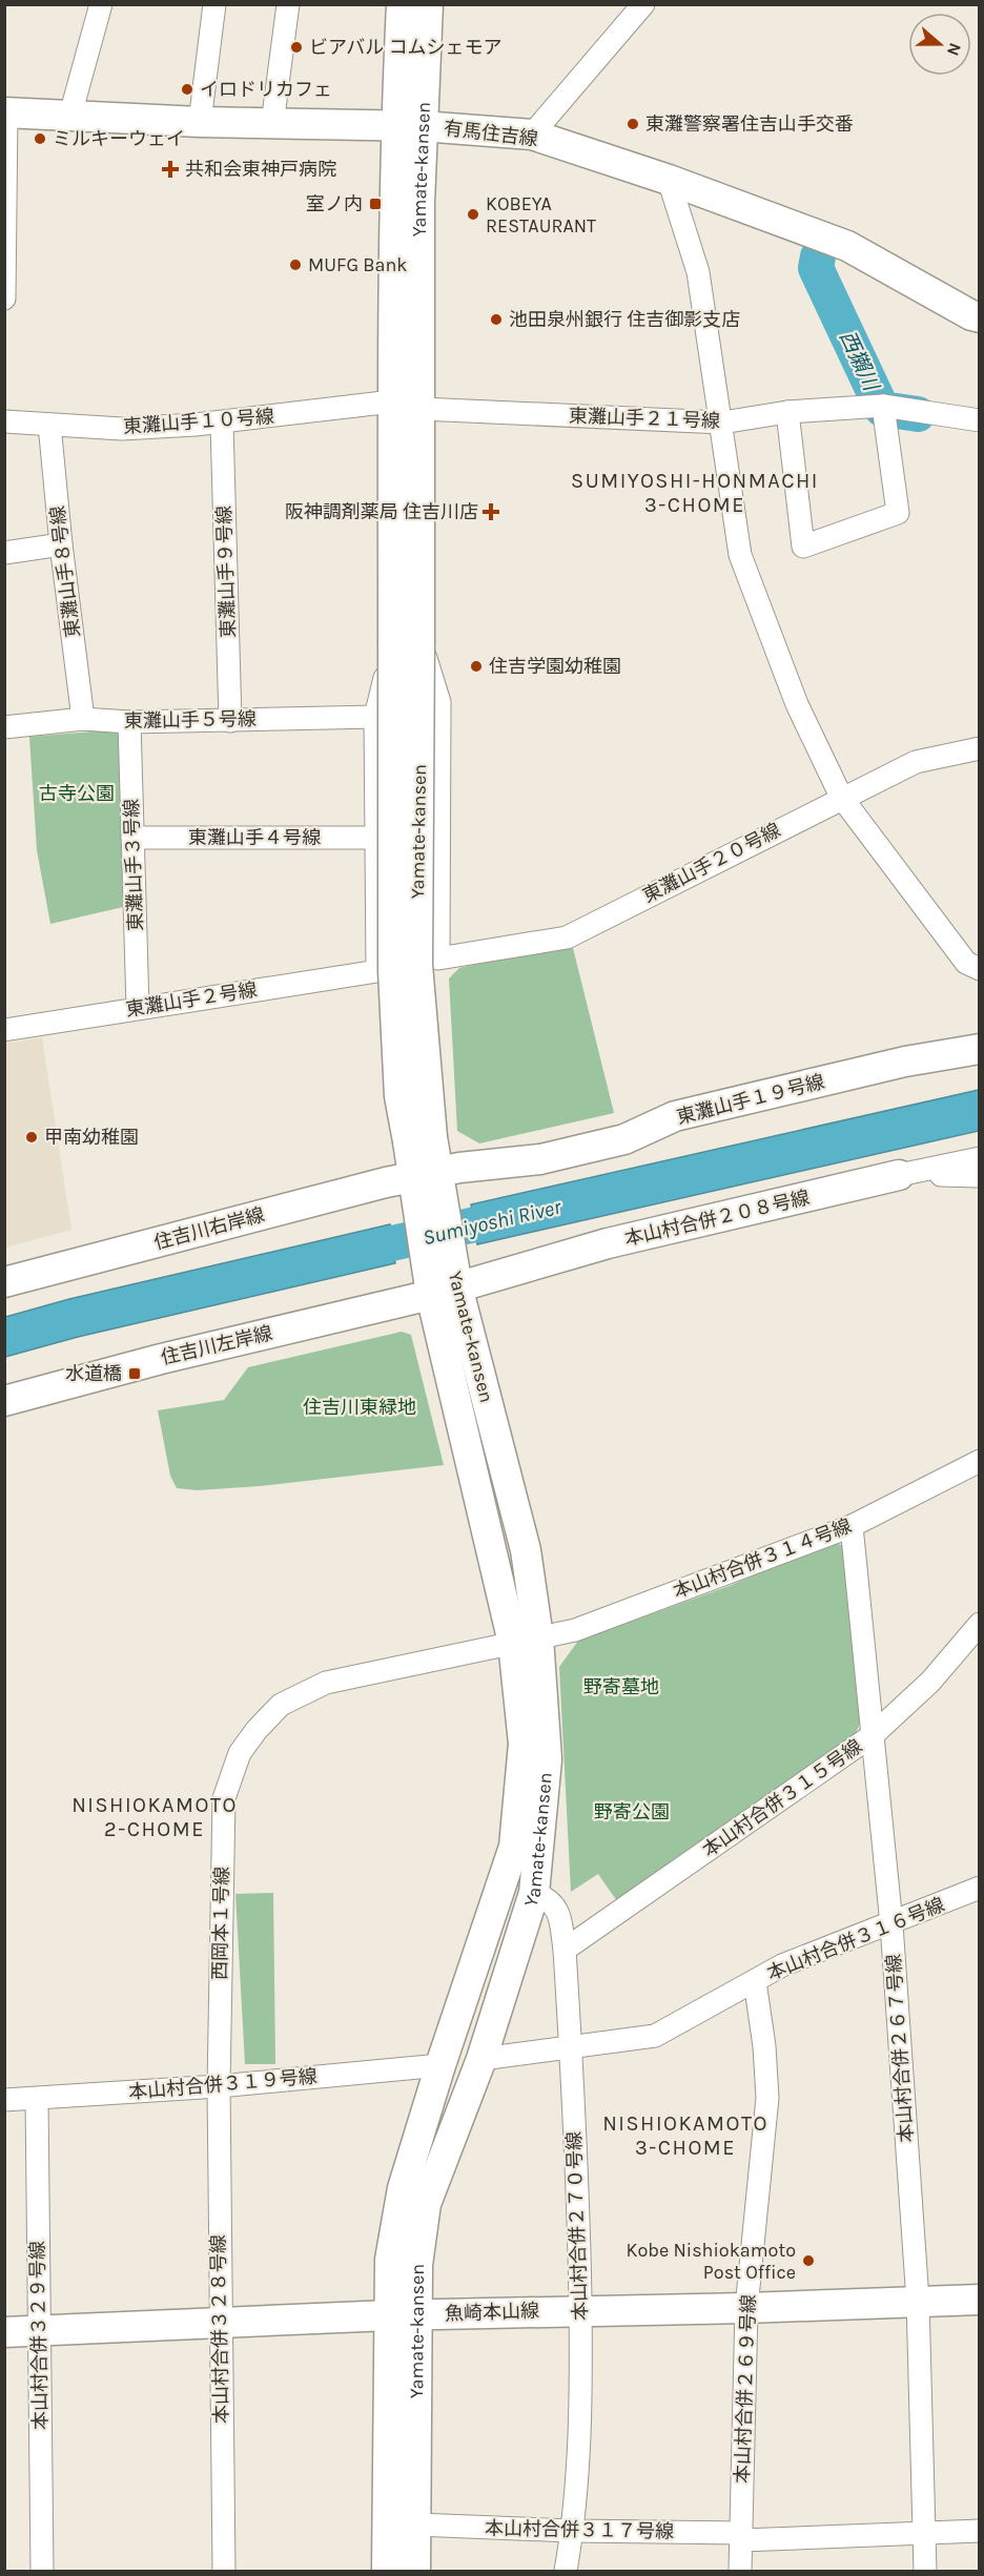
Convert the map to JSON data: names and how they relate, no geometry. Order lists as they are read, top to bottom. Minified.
{"streets":{"street":["有馬住吉線","Yamate-kansen","東灘山手２１号線","東灘山手１０号線","東灘山手８号線","東灘山手９号線","東灘山手５号線","東灘山手４号線","東灘山手２０号線","東灘山手３号線","東灘山手２号線","東灘山手１９号線","本山村合併２０８号線","住吉川右岸線","住吉川左岸線","本山村合併３１４号線","本山村合併３１５号線","西岡本１号線","本山村合併３１６号線","本山村合併２６７号線","本山村合併３１９号線","本山村合併２７０号線","魚崎本山線","本山村合併３２８号線","本山村合併３２９号線","本山村合併２６９号線","本山村合併３１７号線"]},"crossings":[["有馬住吉線","Yamate-kansen"],["Yamate-kansen","東灘山手２１号線"],["Yamate-kansen","東灘山手１０号線"],["Yamate-kansen","東灘山手２０号線"],["Yamate-kansen","東灘山手１９号線"],["Yamate-kansen","本山村合併２０８号線"],["Yamate-kansen","住吉川右岸線"],["Yamate-kansen","住吉川左岸線"],["Yamate-kansen","本山村合併３１４号線"],["Yamate-kansen","西岡本１号線"],["Yamate-kansen","本山村合併３１６号線"],["Yamate-kansen","本山村合併３１９号線"],["Yamate-kansen","本山村合併２７０号線"],["Yamate-kansen","魚崎本山線"],["Yamate-kansen","本山村合併３１７号線"],["東灘山手１０号線","東灘山手８号線"],["東灘山手１０号線","東灘山手９号線"],["東灘山手８号線","東灘山手５号線"],["東灘山手９号線","東灘山手５号線"],["東灘山手５号線","東灘山手３号線"],["東灘山手４号線","東灘山手３号線"],["東灘山手４号線","東灘山手２号線"],["東灘山手３号線","東灘山手２号線"],["東灘山手１９号線","住吉川右岸線"],["本山村合併２０８号線","住吉川左岸線"],["本山村合併３１４号線","西岡本１号線"],["本山村合併３１４号線","本山村合併２６７号線"],["本山村合併３１５号線","本山村合併２６７号線"],["本山村合併３１５号線","本山村合併２７０号線"],["西岡本１号線","本山村合併３１９号線"],["西岡本１号線","本山村合併３２８号線"],["本山村合併３１６号線","本山村合併２６７号線"],["本山村合併３１６号線","本山村合併２７０号線"],["本山村合併３１６号線","本山村合併２６９号線"],["本山村合併２６７号線","魚崎本山線"],["本山村合併２６７号線","本山村合併３１７号線"],["本山村合併３１９号線","本山村合併３２８号線"],["本山村合併３１９号線","本山村合併３２９号線"],["本山村合併２７０号線","魚崎本山線"],["本山村合併２７０号線","本山村合併３１７号線"],["魚崎本山線","本山村合併３２８号線"],["魚崎本山線","本山村合併３２９号線"],["魚崎本山線","本山村合併２６９号線"],["本山村合併２６９号線","本山村合併３１７号線"]],"districts":["SUMIYOSHI-HONMACHI 3-CHOME","NISHIOKAMOTO 2-CHOME","NISHIOKAMOTO 3-CHOME"],"water":["西獺川","Sumiyoshi River"],"parks":["古寺公園","住吉川東緑地","野寄墓地","野寄公園"],"places":{"other":["ビアバル コムシェモア","イロドリカフェ","東灘警察署住吉山手交番","ミルキーウェイ","KOBEYA RESTAURANT","MUFG Bank","池田泉州銀行 住吉御影支店","住吉学園幼稚園","甲南幼稚園","Kobe Nishiokamoto Post Office"],"health":["共和会東神戸病院","阪神調剤薬局 住吉川店"],"transit":["室ノ内","水道橋"]},"north":"right"}
